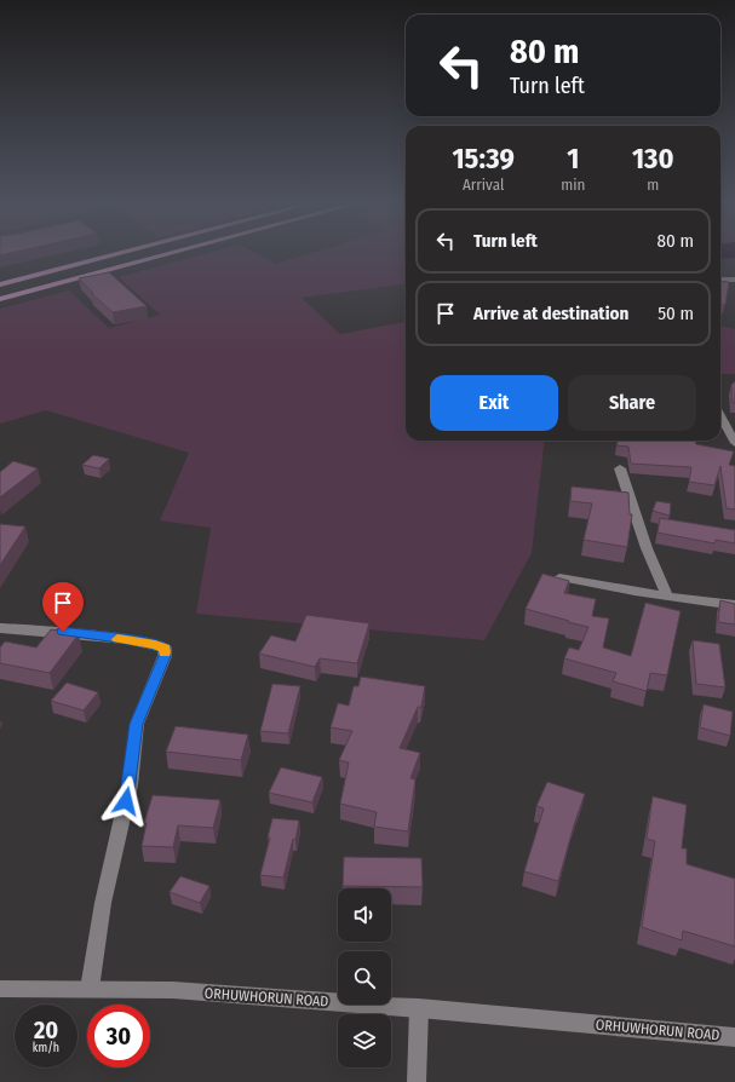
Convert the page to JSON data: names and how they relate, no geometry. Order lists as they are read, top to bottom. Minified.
{"streets":{"street":["ORHUWHORUN ROAD"]},"page":{"turn":["80 m","Turn left"],"eta":["15:39","Arrival","1","min","130","m"],"list":[{"name":"Turn left","value":"80 m"},{"name":"Arrive at destination","value":"50 m"}],"buttons":["Exit","Share"],"speed":"20 km/h","limit":"30"}}
